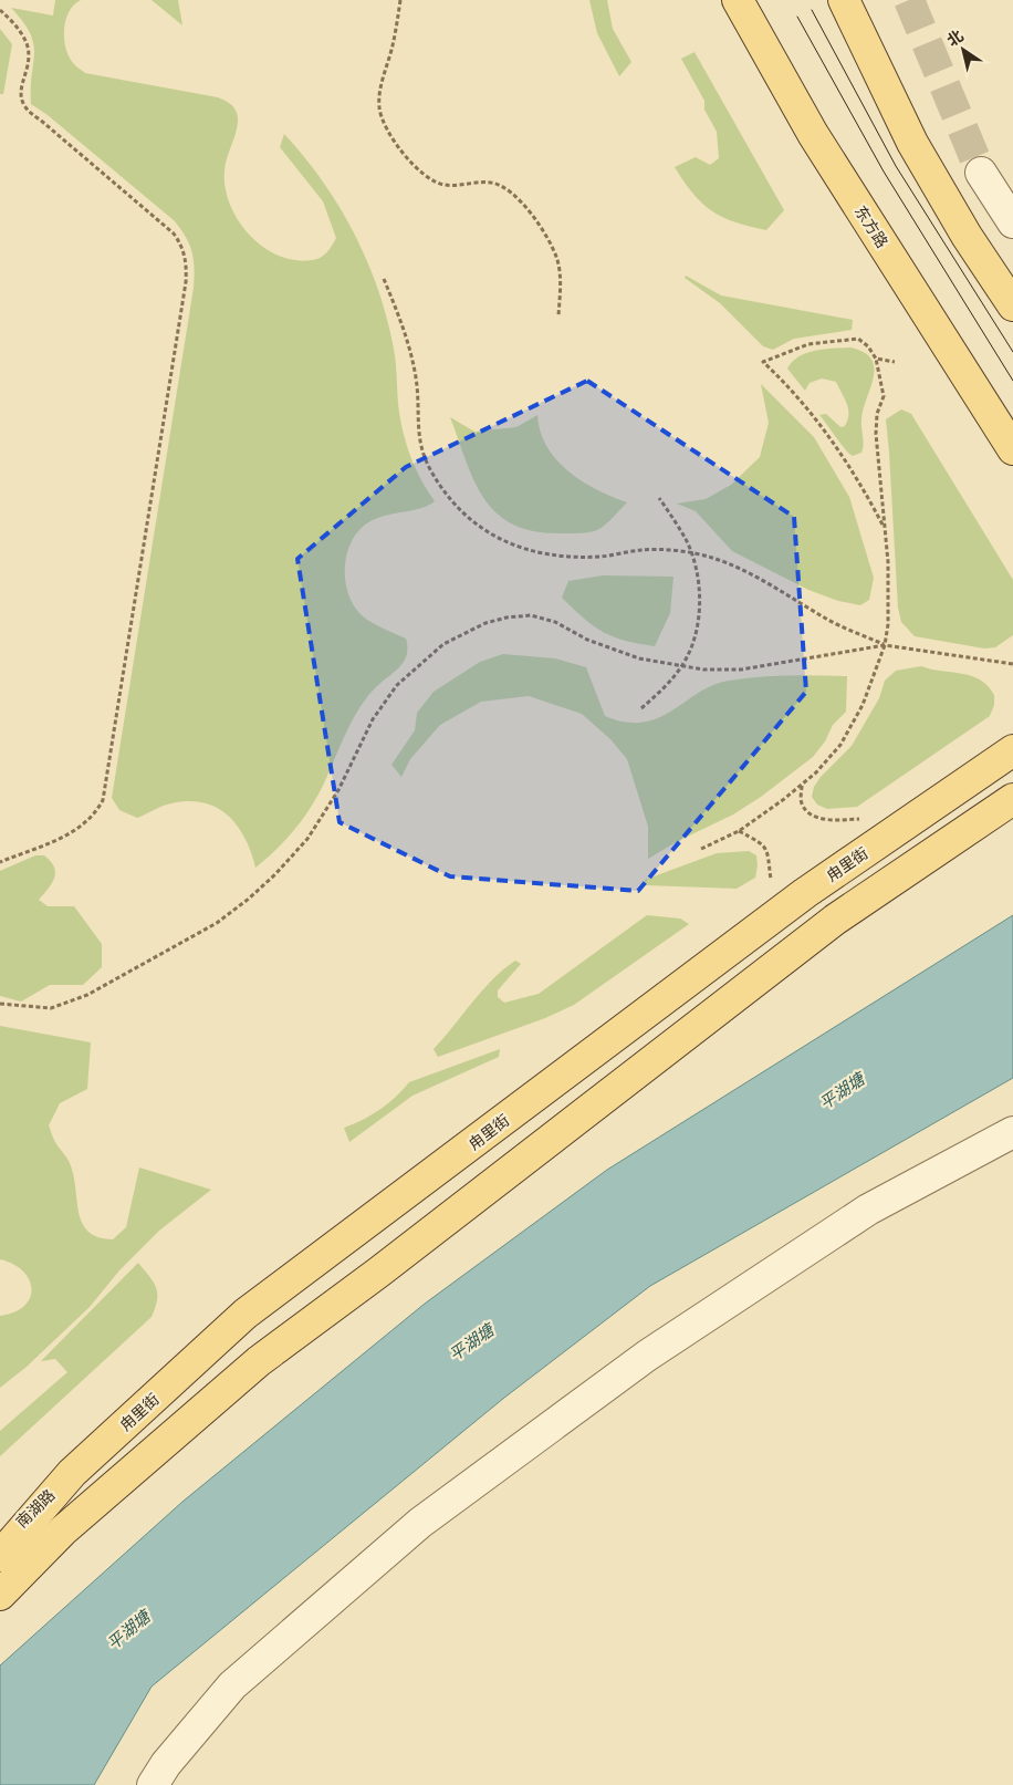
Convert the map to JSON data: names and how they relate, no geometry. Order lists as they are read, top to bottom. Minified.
{"streets":{"main road":["东方路","甪里街"],"street":["南湖路"]},"crossings":[["甪里街","南湖路"]],"water":["平湖塘"],"north":"top left"}
